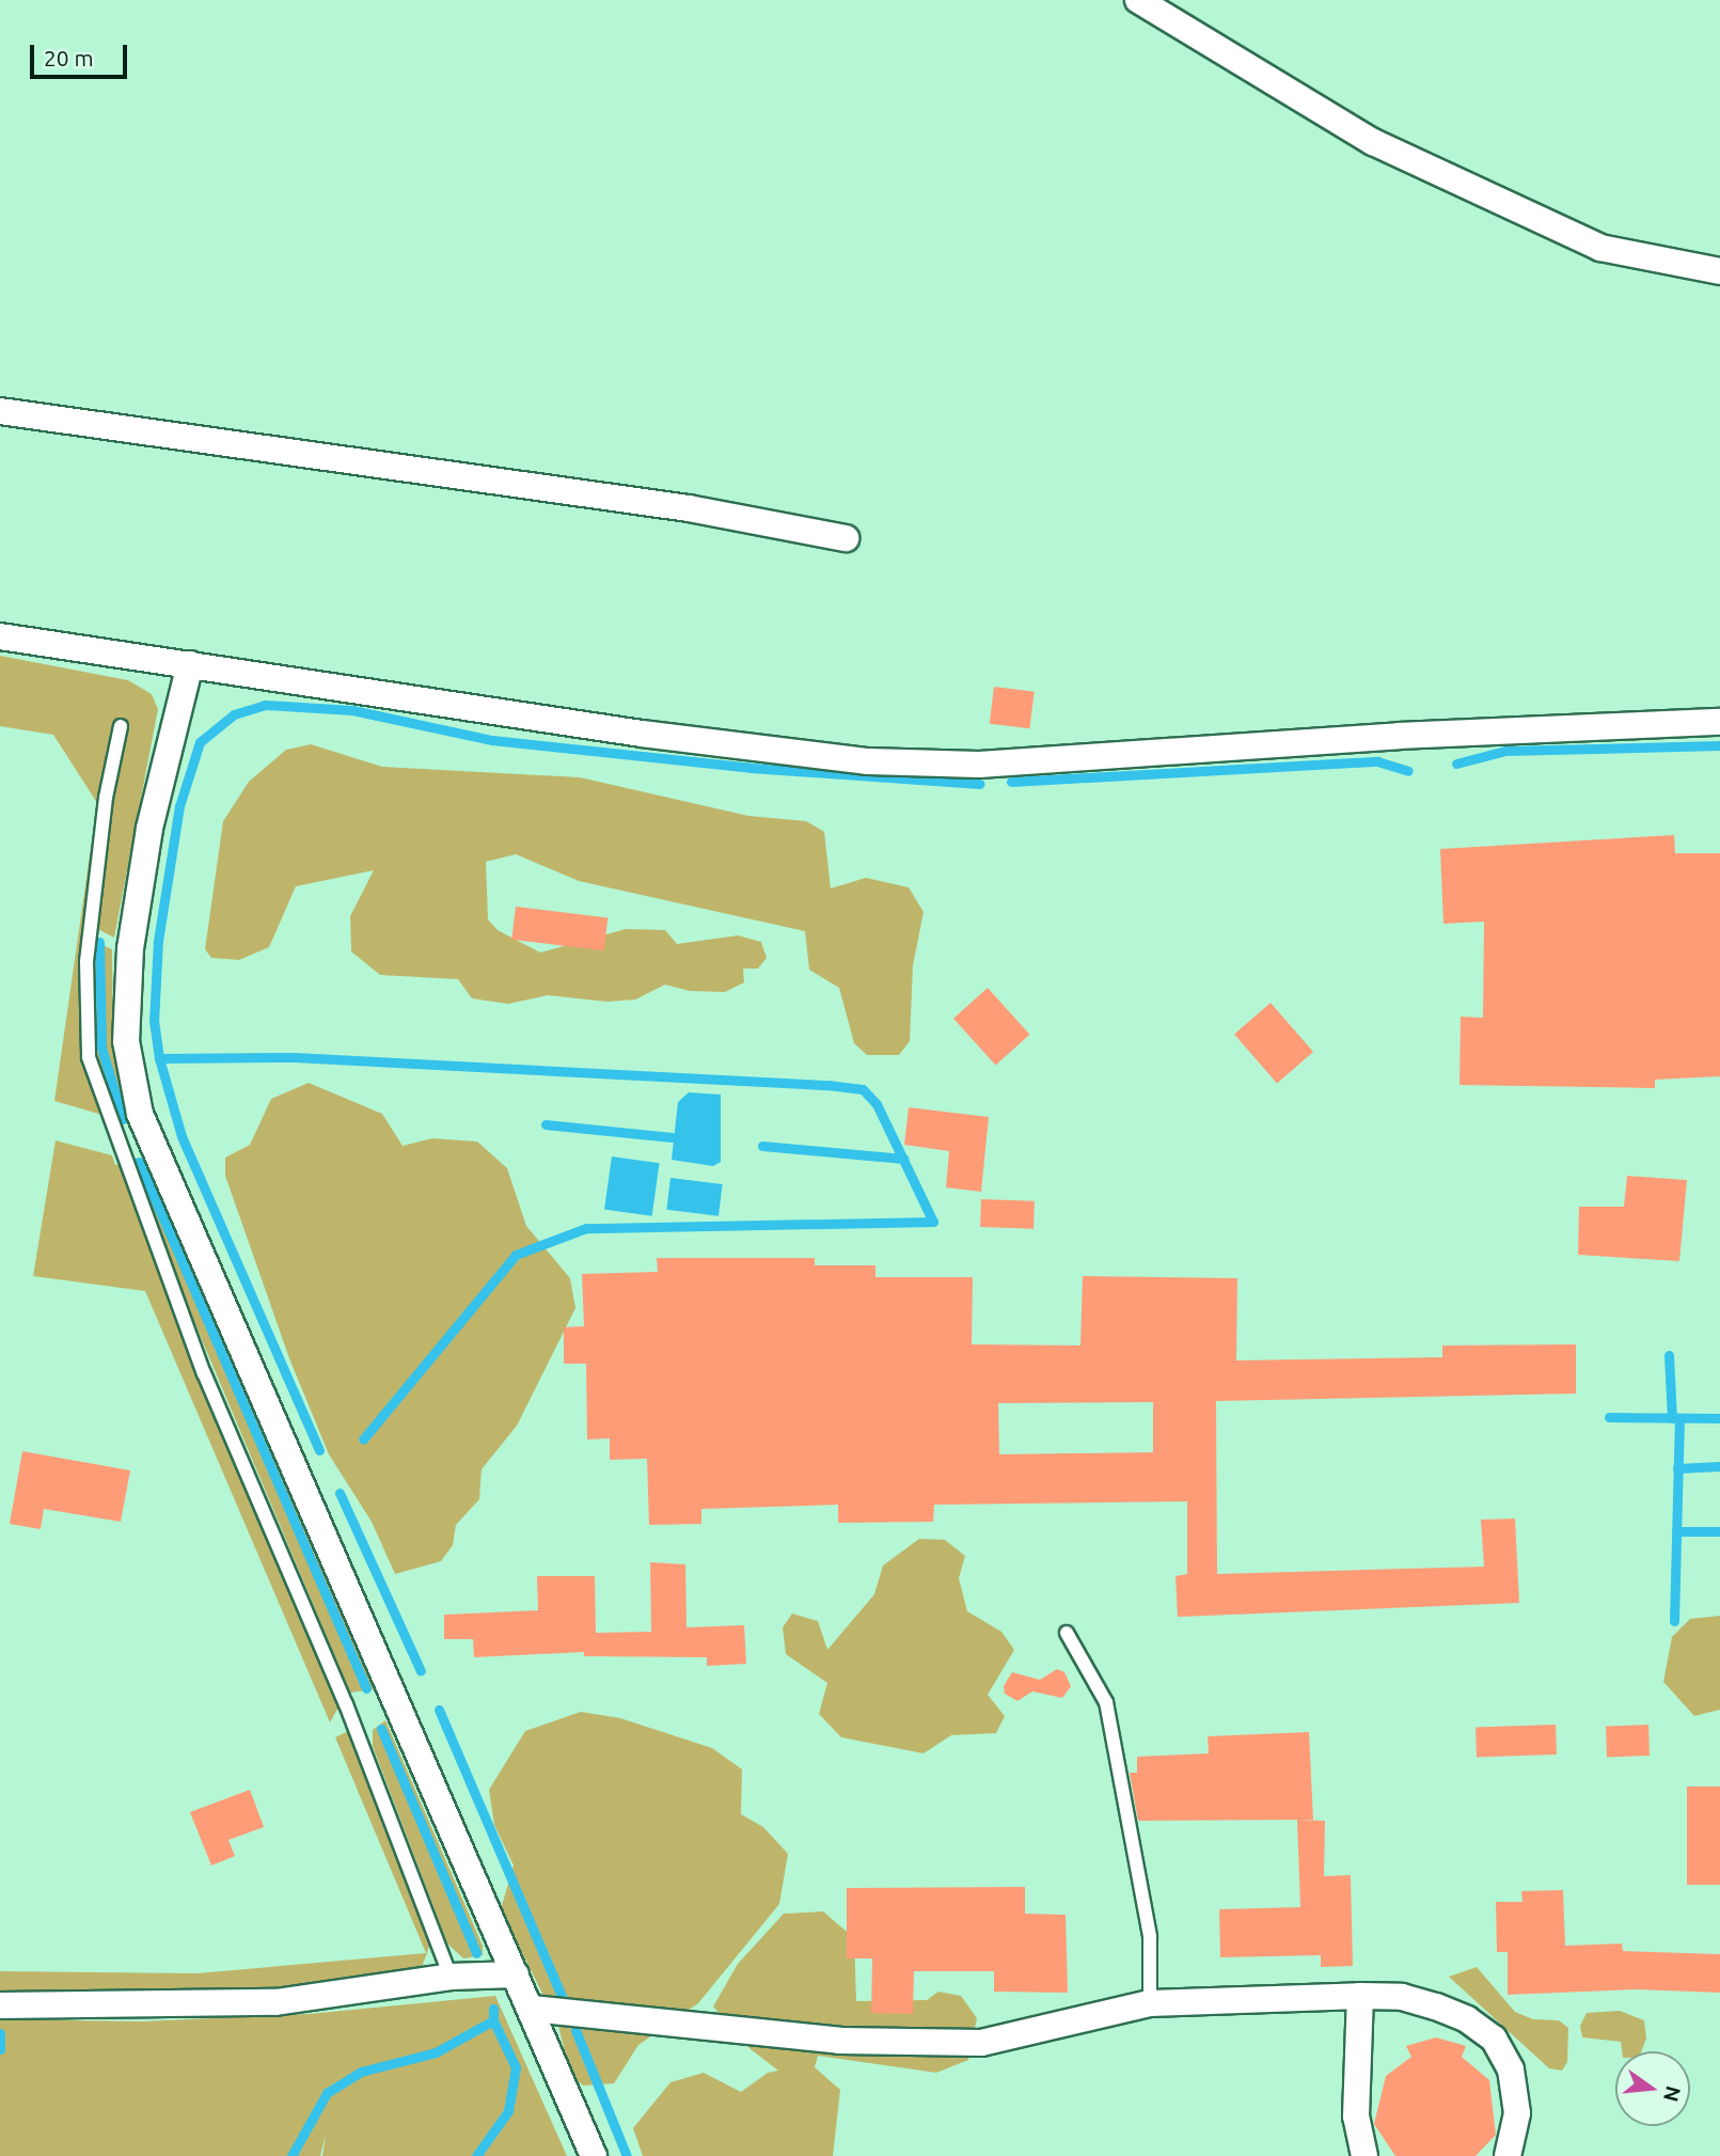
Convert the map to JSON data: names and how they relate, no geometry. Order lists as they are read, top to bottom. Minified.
{"scale_bar":"20 m","north":"right"}
